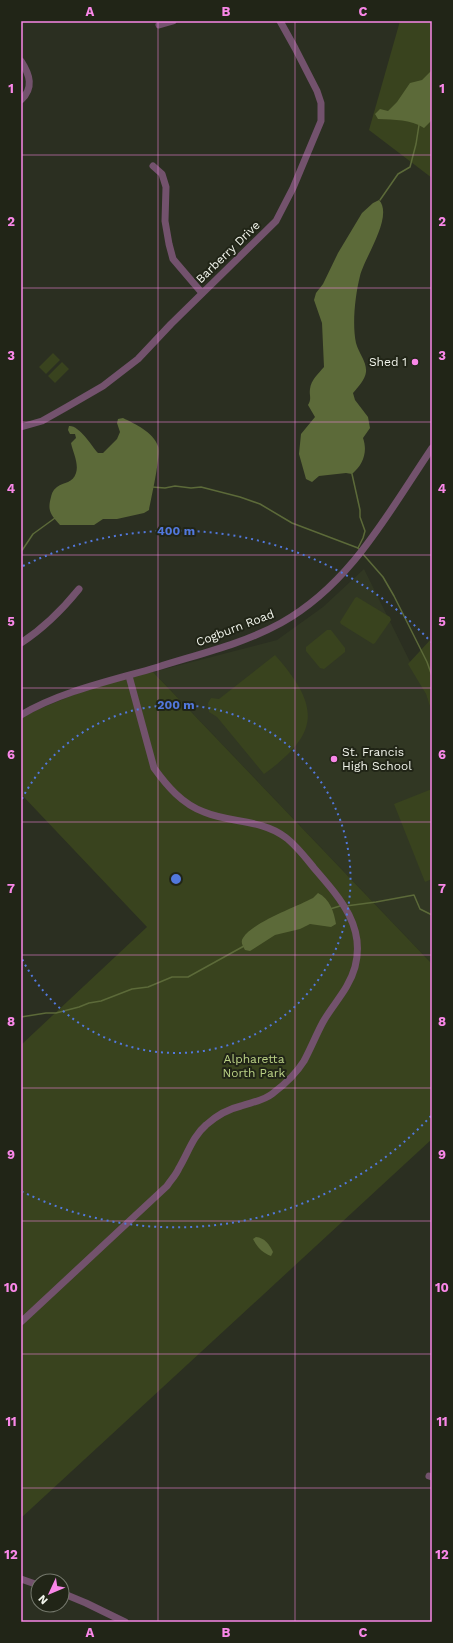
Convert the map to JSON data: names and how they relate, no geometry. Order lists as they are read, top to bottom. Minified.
{"streets":{"street":["Barberry Drive","Cogburn Road"]},"parks":["Alpharetta North Park"],"places":["Shed 1","St. Francis High School"],"north":"bottom left","grid":{"columns":["A","B","C"],"rows":["1","2","3","4","5","6","7","8","9","10","11","12"]},"rings":["400 m","200 m"]}
